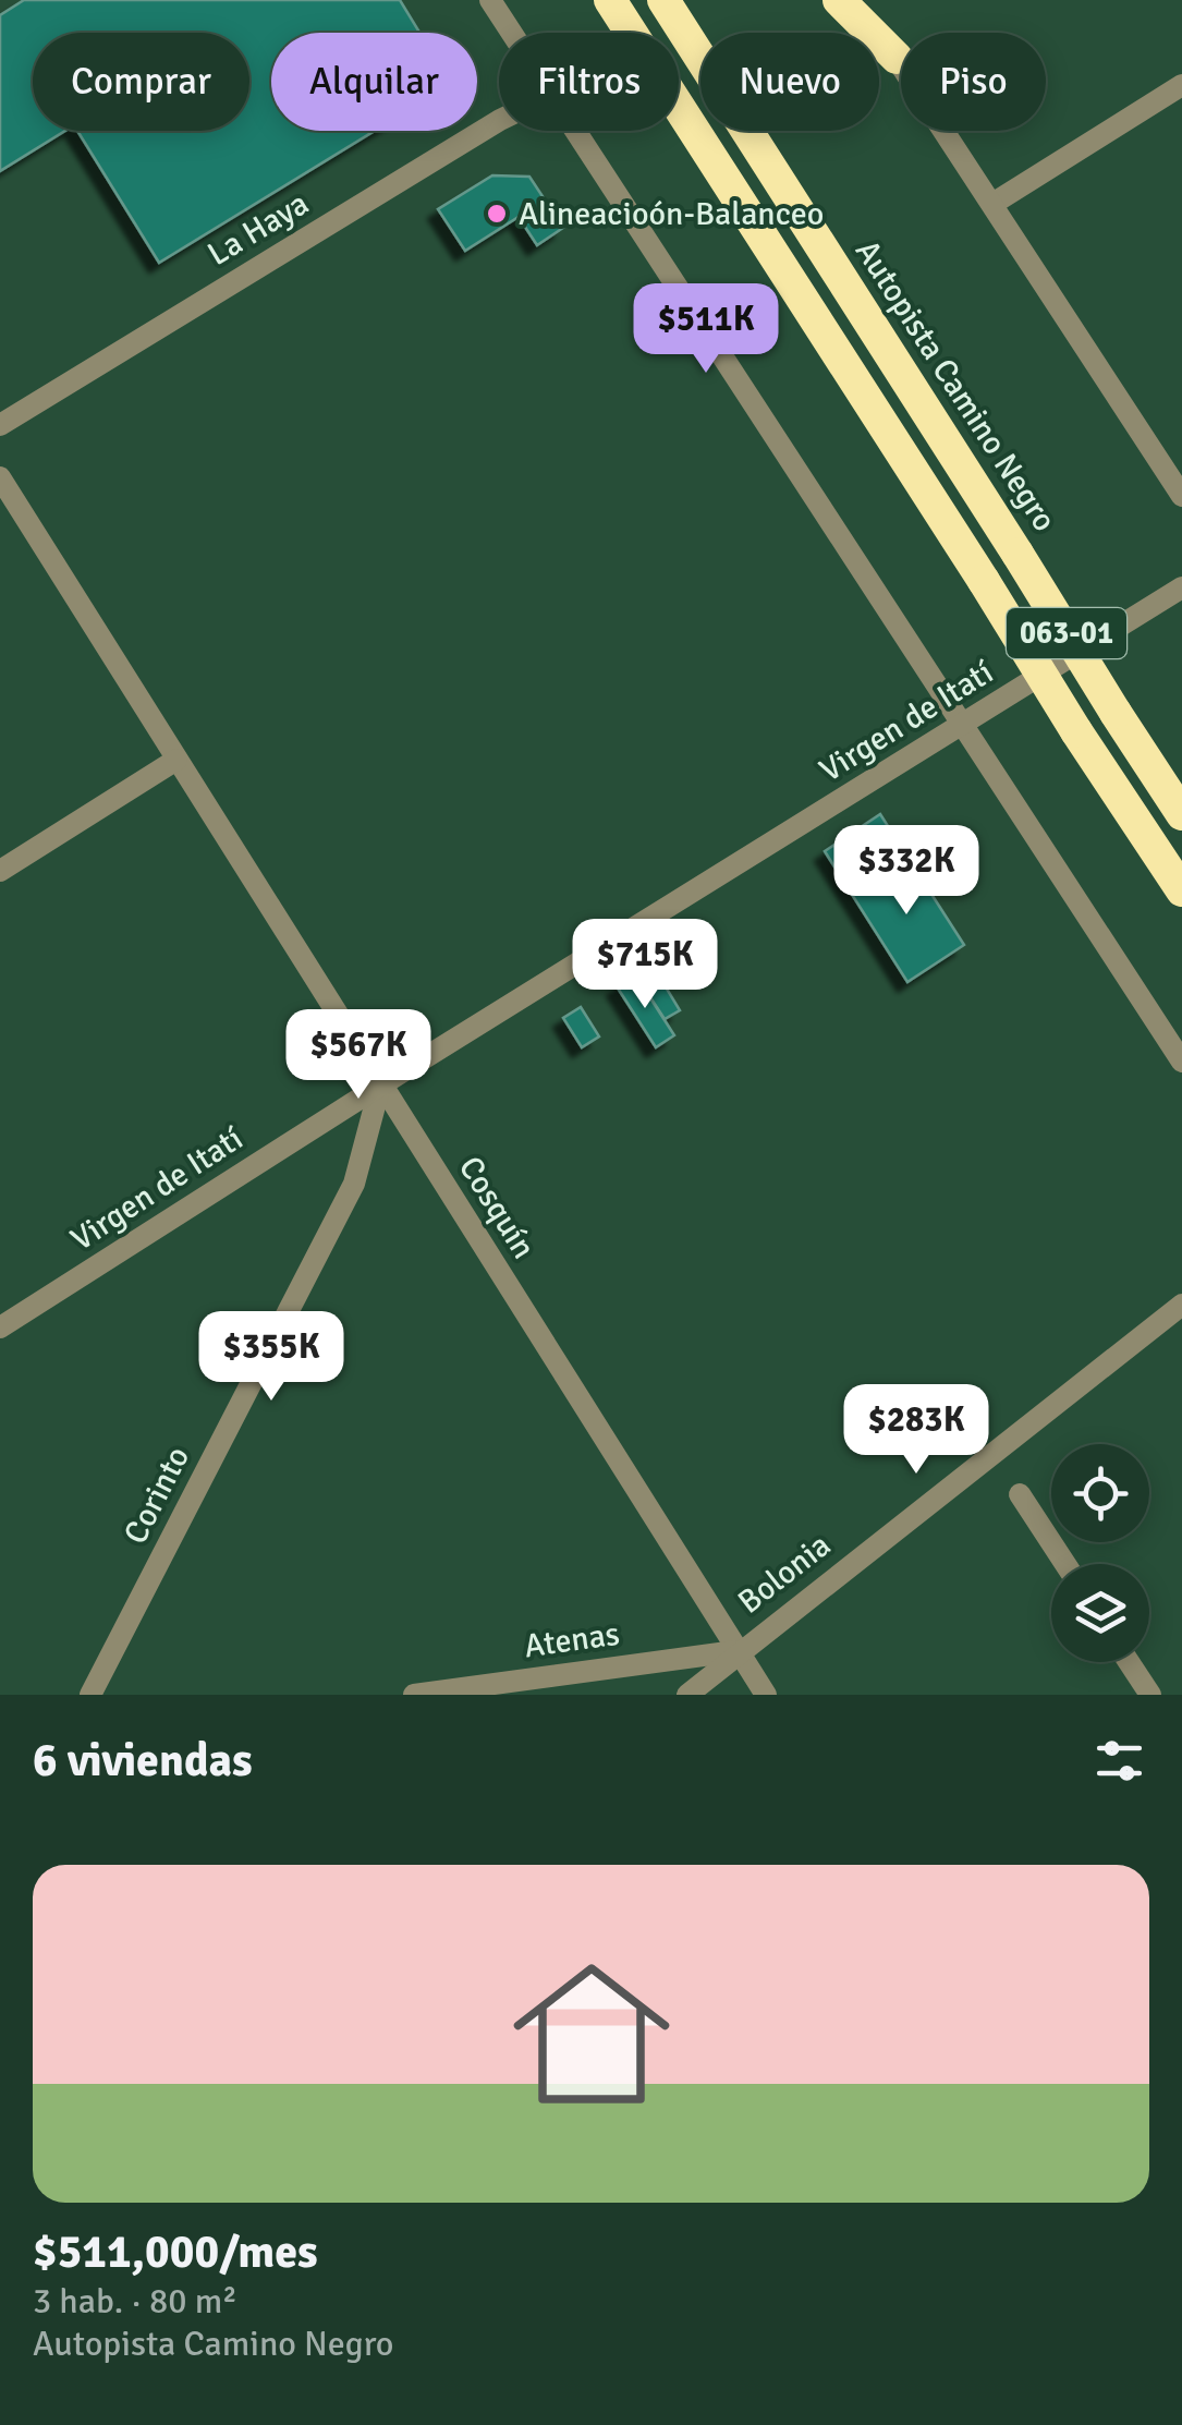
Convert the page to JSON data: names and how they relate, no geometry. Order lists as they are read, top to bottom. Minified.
{"streets":{"highway":["Autopista Camino Negro","063-01"],"street":["La Haya","Virgen de Itatí","Cosquín","Corinto","Bolonia","Atenas"]},"crossings":[["Virgen de Itatí","Cosquín"],["Virgen de Itatí","Corinto"],["Cosquín","Corinto"],["Cosquín","Bolonia"],["Cosquín","Atenas"],["Bolonia","Atenas"]],"places":["Alineacioón-Balanceo"],"page":{"chip":["Comprar","Alquilar","Filtros","Nuevo","Piso"],"price":["$511K","$332K","$715K","$567K","$355K","$283K"],"heading":"6 viviendas","list":[{"name":"$511,000/mes","note":"3 hab. · 80 m² · Autopista Camino Negro"}]}}
